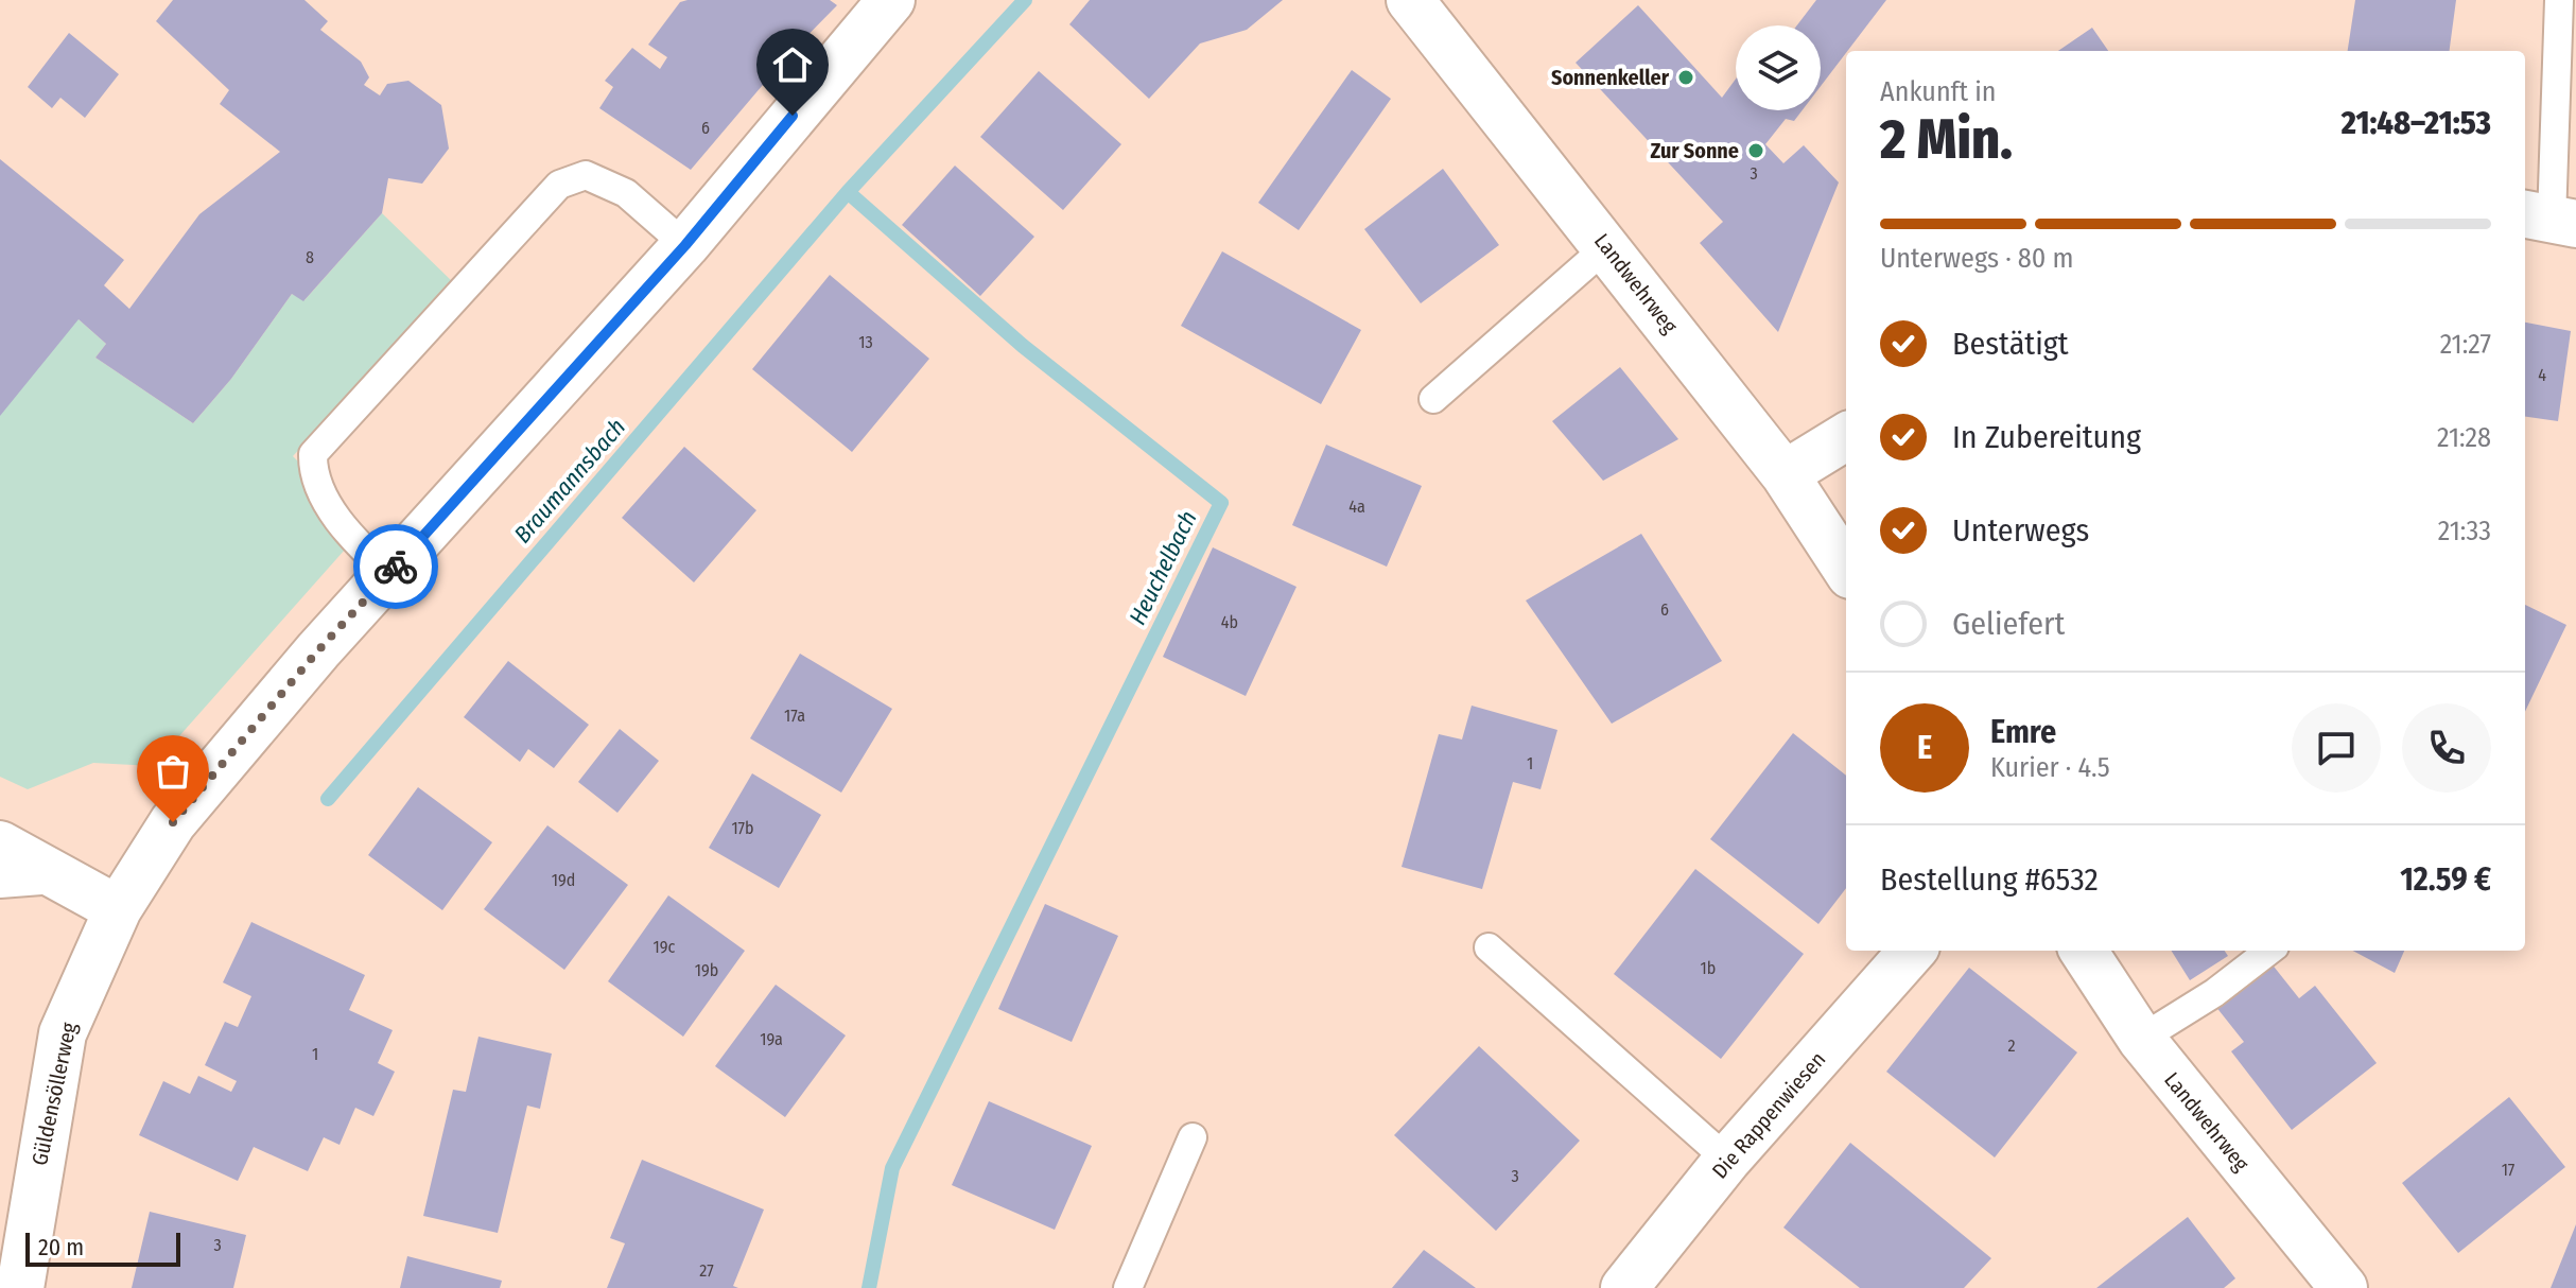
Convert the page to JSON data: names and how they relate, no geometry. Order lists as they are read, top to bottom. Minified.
{"streets":{"street":["Landwehrweg","Güldensöllerweg","Die Rappenwiesen"]},"water":["Braumannsbach","Heuchelbach"],"places":["Sonnenkeller","Zur Sonne"],"house_numbers":["6","3","8","13","4","4a","6","4b","17a","1","17b","19d","19c","1b","19b","19a","2","1","17","3","3","27"],"scale_bar":"20 m","page":{"heading":["2 Min.","Ankunft in","21:48–21:53"],"panel":["Emre","Kurier · 4.5","Bestellung #6532","12.59 €"],"bar":"Unterwegs · 80 m","list":[["Bestätigt","21:27"],["In Zubereitung","21:28"],["Unterwegs","21:33"],"Geliefert"],"round":"E","scale":"20 m"}}
